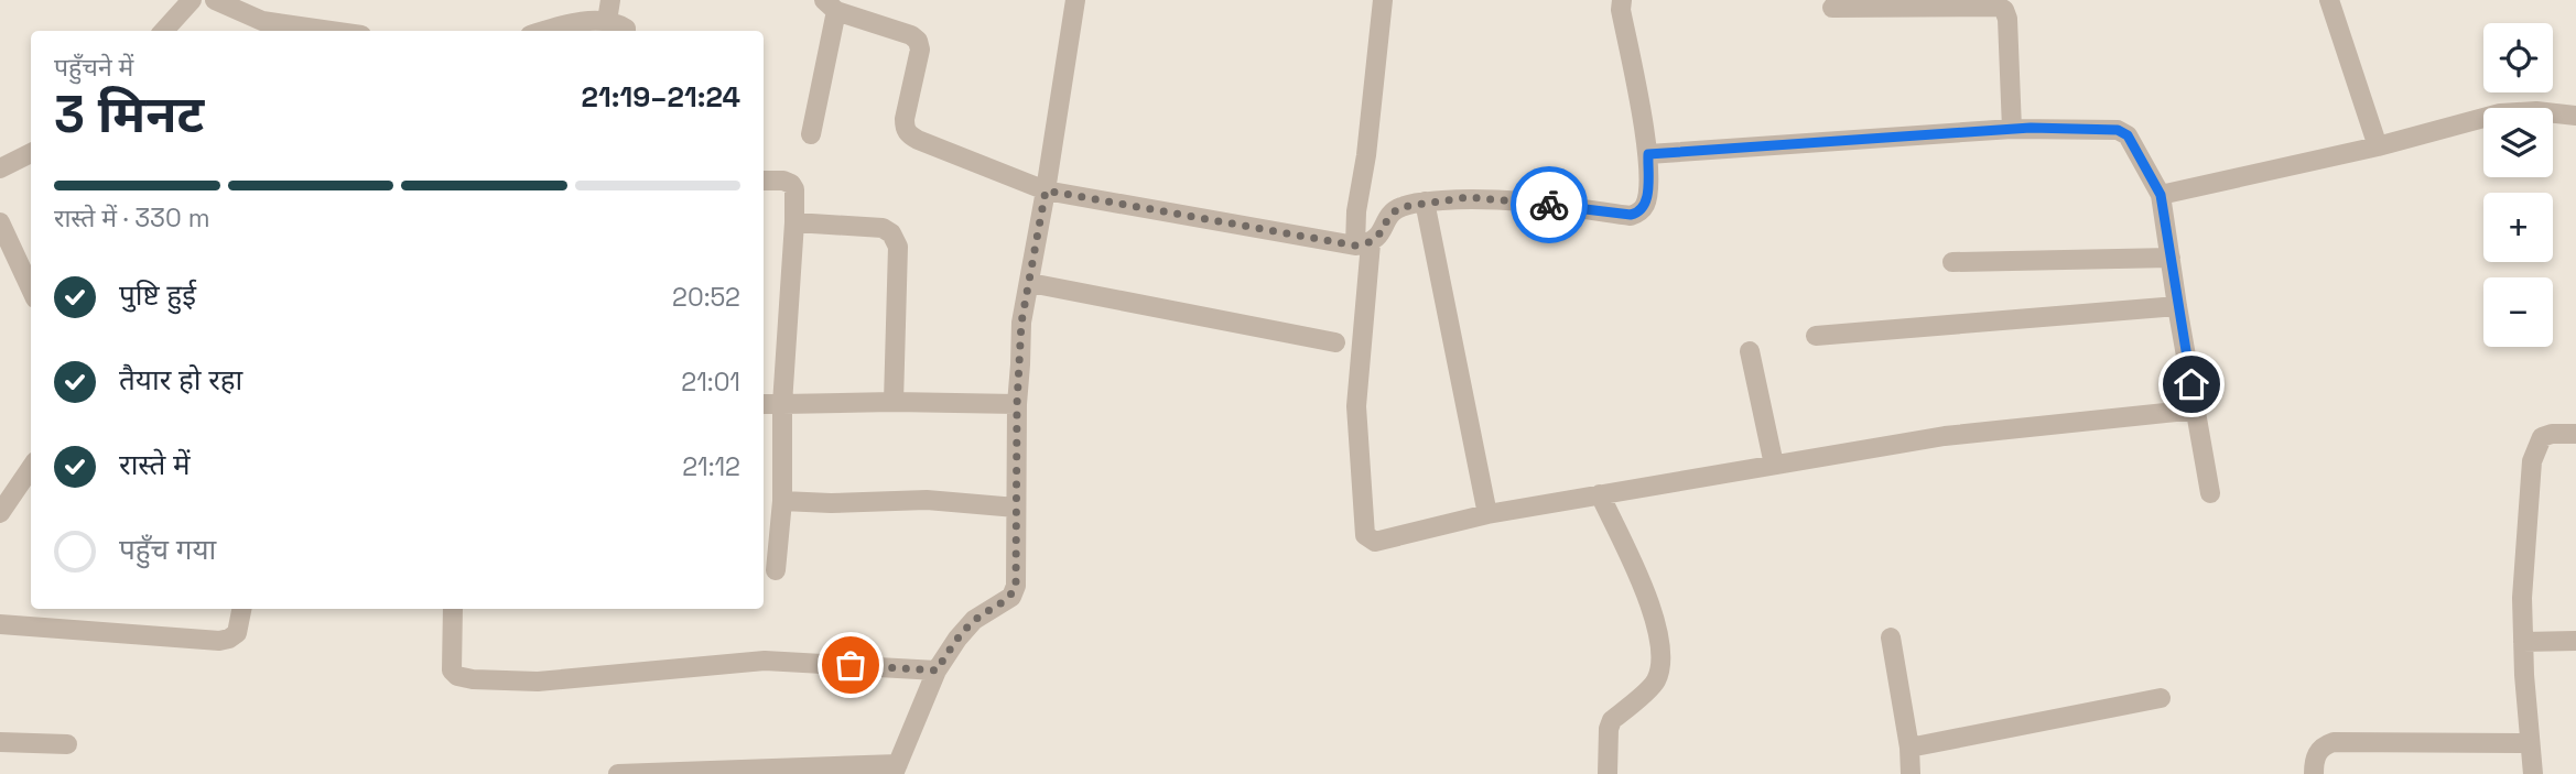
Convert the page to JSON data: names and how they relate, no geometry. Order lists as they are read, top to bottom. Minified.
{"page":{"map_buttons":["+","−"],"heading":["3 मिनट","पहुँचने में","21:19–21:24"],"bar":"रास्ते में · 330 m","list":[["पुष्टि हुई","20:52"],["तैयार हो रहा","21:01"],["रास्ते में","21:12"],"पहुँच गया"]}}
